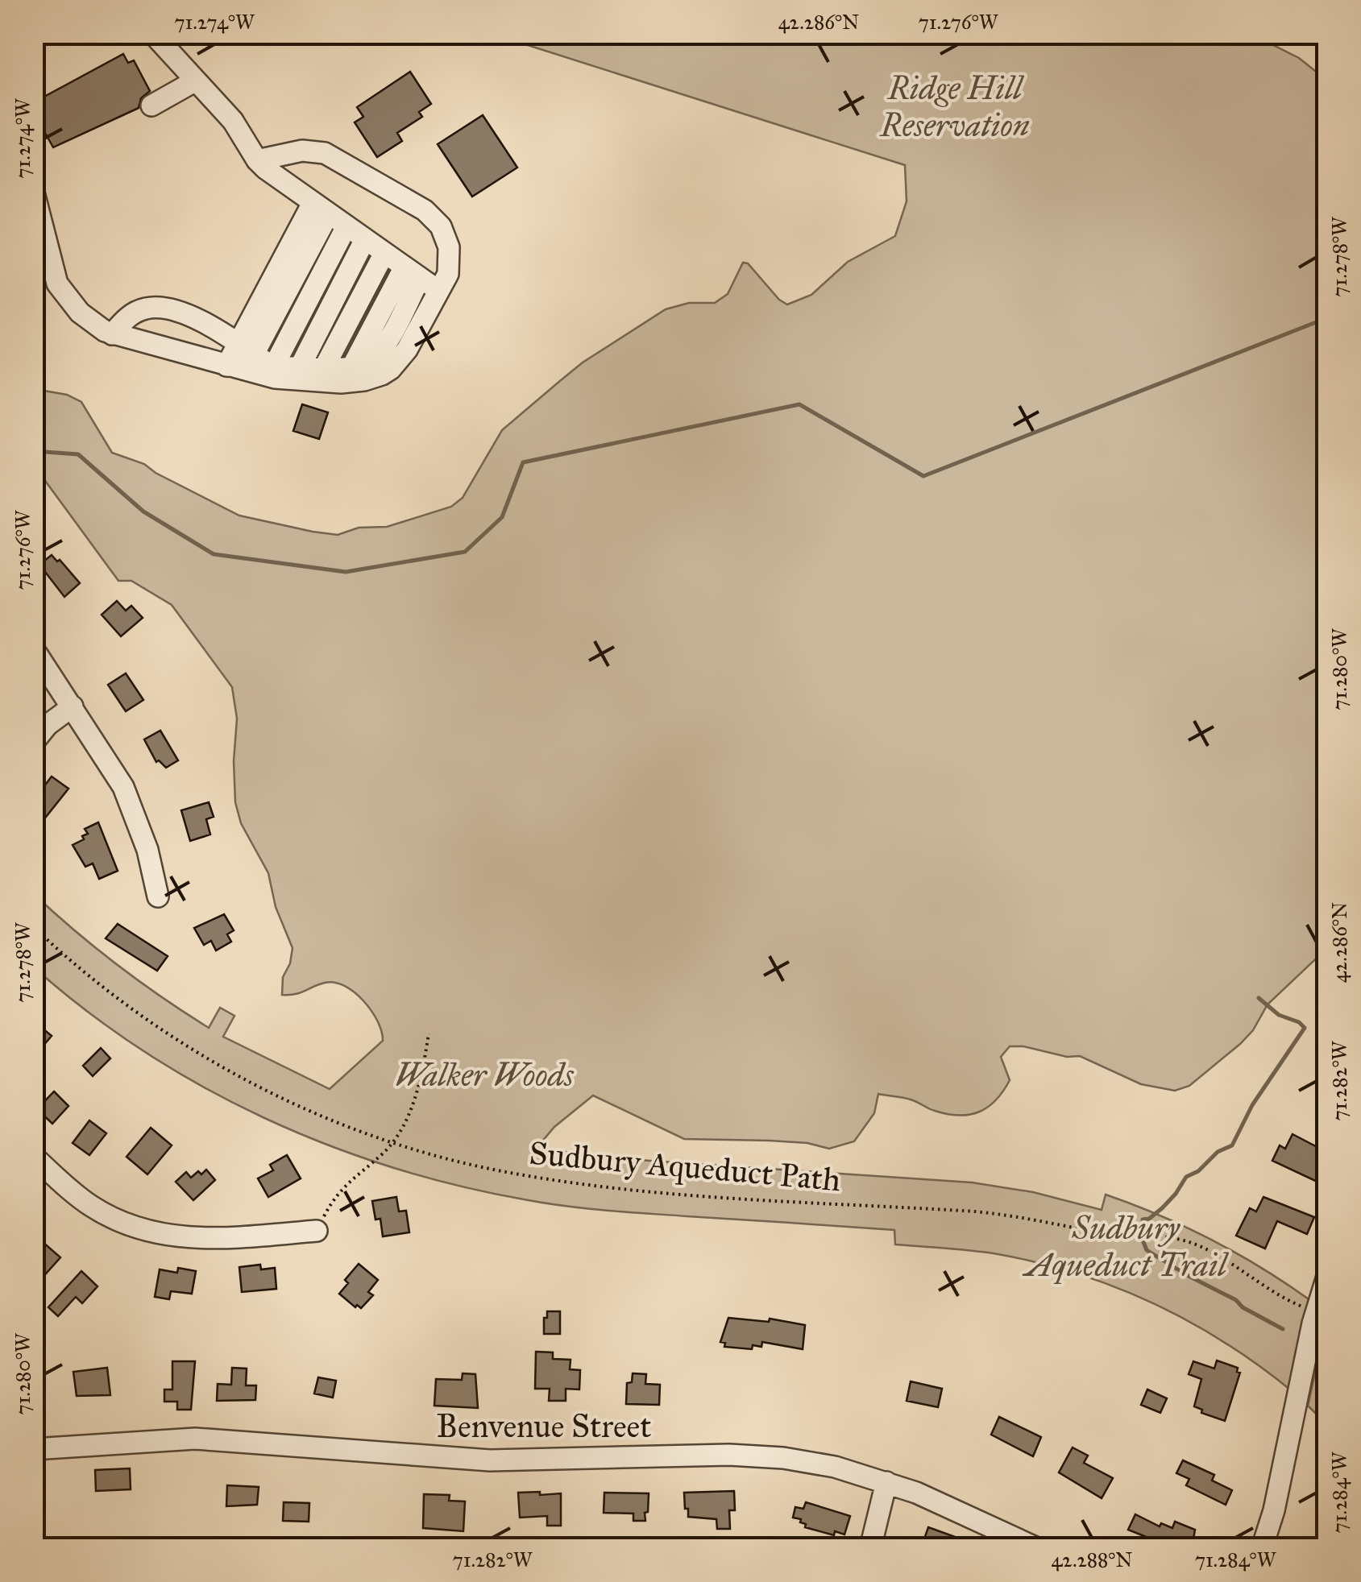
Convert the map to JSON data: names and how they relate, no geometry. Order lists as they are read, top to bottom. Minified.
{"streets":{"street":["Benvenue Street"],"path":["Sudbury Aqueduct Path"]},"parks":["Ridge Hill Reservation","Walker Woods","Sudbury Aqueduct Trail"],"coordinates":["71.274°W","42.286°N","71.276°W","71.278°W","71.280°W","71.282°W","71.284°W","42.288°N"]}
